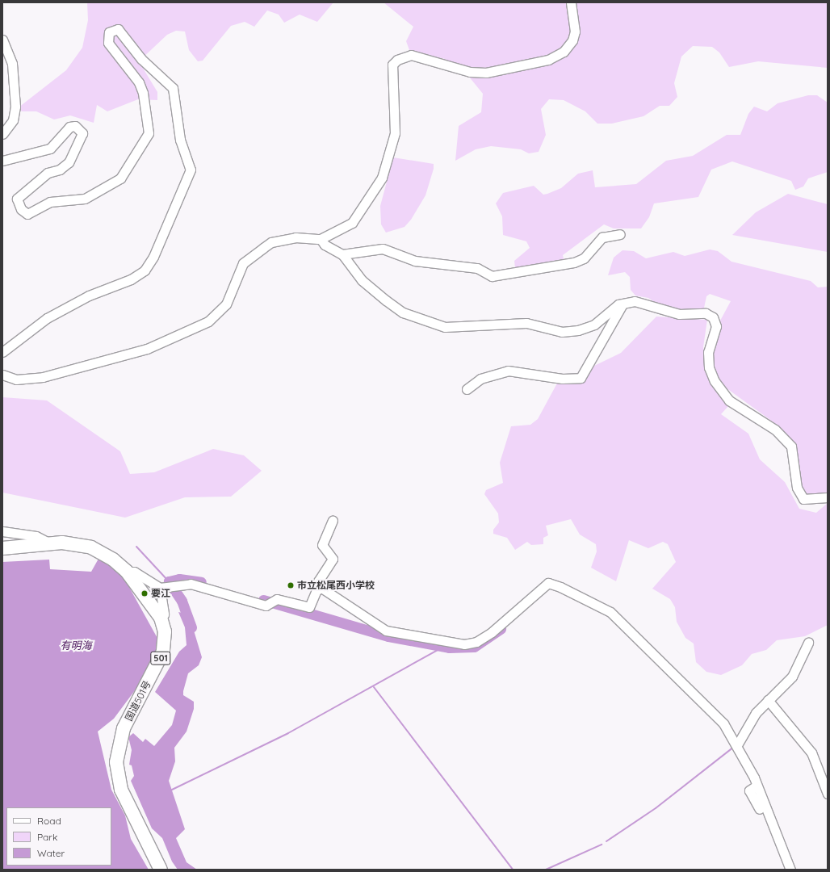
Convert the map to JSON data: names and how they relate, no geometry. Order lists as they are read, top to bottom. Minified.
{"streets":{"highway":["501","国道501号"]},"water":["有明海"],"places":["市立松尾西小学校","要江"],"legend":["Road","Park","Water"]}
